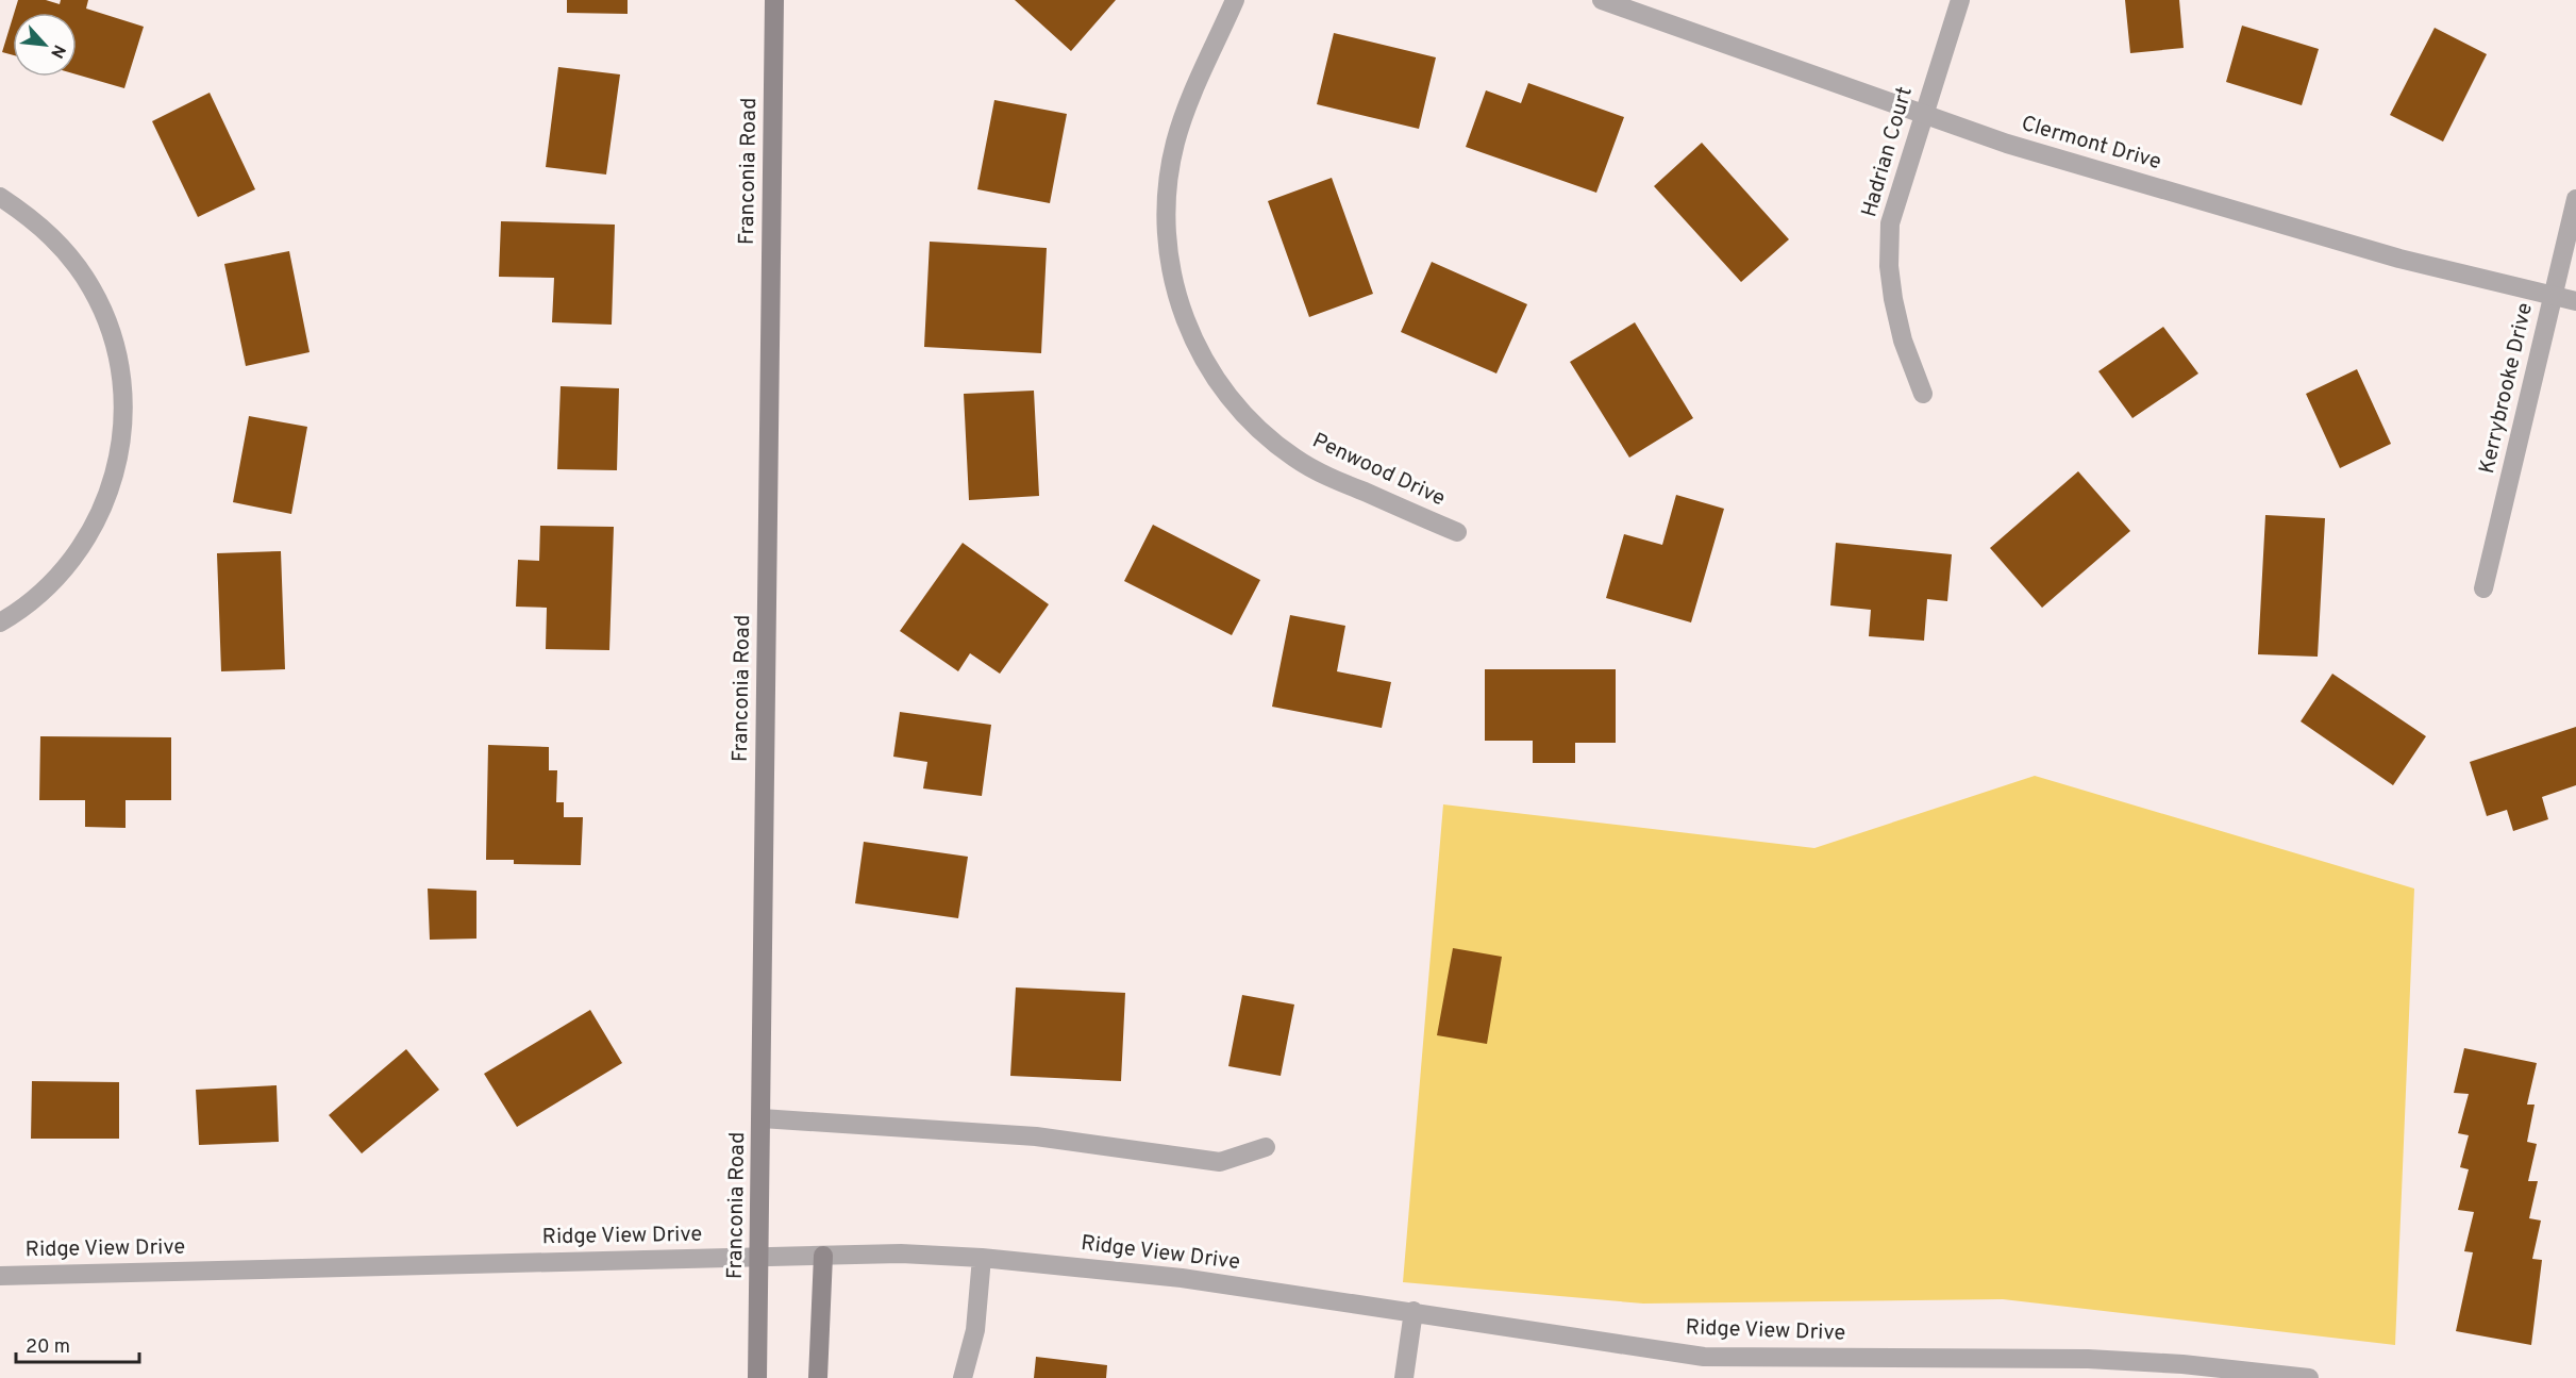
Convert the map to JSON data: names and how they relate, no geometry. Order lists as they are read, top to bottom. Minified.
{"streets":{"main road":["Franconia Road"],"street":["Clermont Drive","Hadrian Court","Kerrybrooke Drive","Penwood Drive","Ridge View Drive"]},"crossings":[["Clermont Drive","Hadrian Court"],["Clermont Drive","Kerrybrooke Drive"],["Franconia Road","Ridge View Drive"]],"scale_bar":"20 m","north":"bottom right"}
